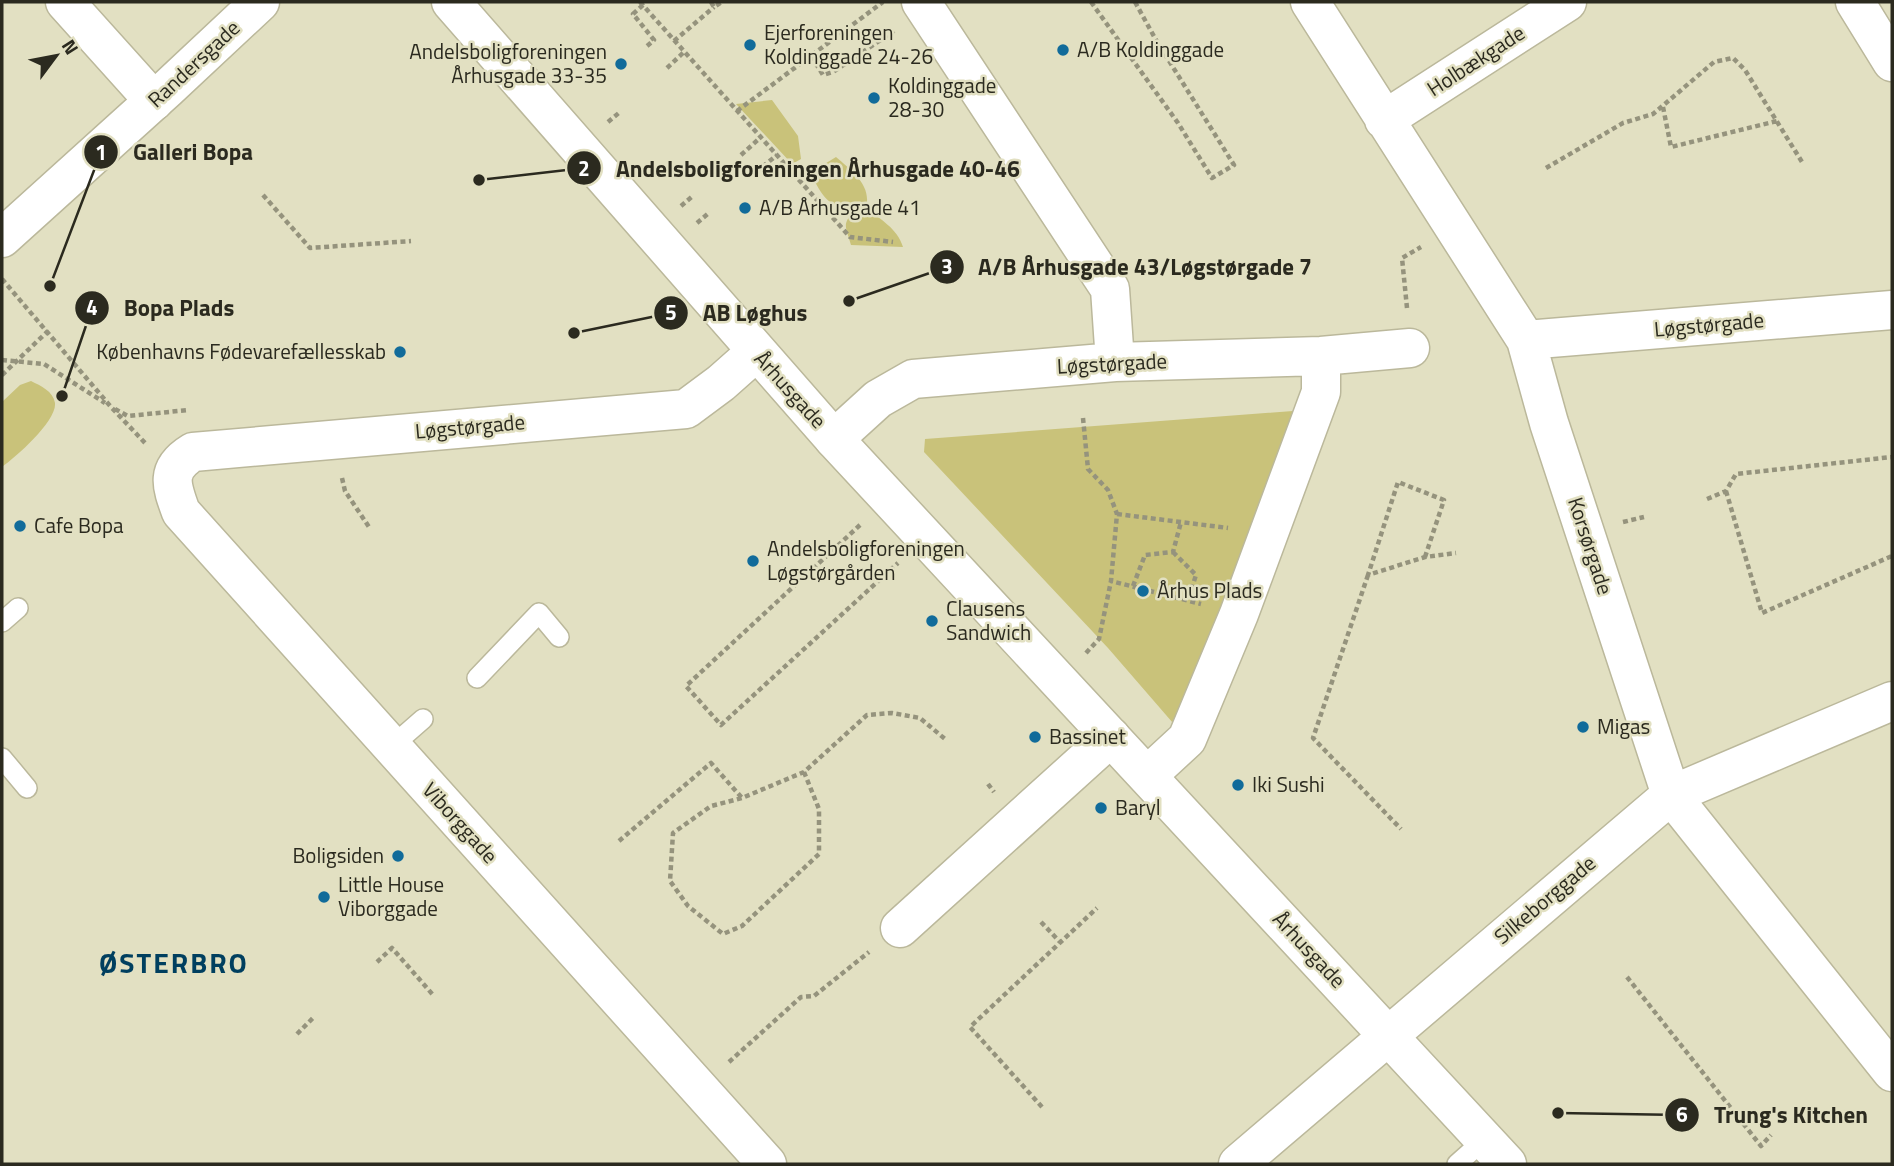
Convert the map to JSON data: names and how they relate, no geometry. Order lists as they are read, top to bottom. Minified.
{"streets":{"street":["Holbækgade","Randersgade","Løgstørgade","Århusgade","Korsørgade","Viborggade","Silkeborggade"]},"crossings":[["Holbækgade","Korsørgade"],["Løgstørgade","Århusgade"],["Løgstørgade","Korsørgade"],["Løgstørgade","Viborggade"],["Århusgade","Silkeborggade"],["Korsørgade","Silkeborggade"]],"districts":["ØSTERBRO"],"places":["Ejerforeningen Koldinggade 24-26","A/B Koldinggade","Andelsboligforeningen Århusgade 33-35","Koldinggade 28-30","Andelsboligforeningen Århusgade 40-46","A/B Århusgade 41","Galleri Bopa","A/B Århusgade 43/Løgstørgade 7","AB Løghus","Københavns Fødevarefællesskab","Bopa Plads","Cafe Bopa","Andelsboligforeningen Løgstørgården","Århus Plads","Clausens Sandwich","Migas","Bassinet","Iki Sushi","Baryl","Boligsiden","Little House Viborggade","Trung's Kitchen"],"north":"top right"}
